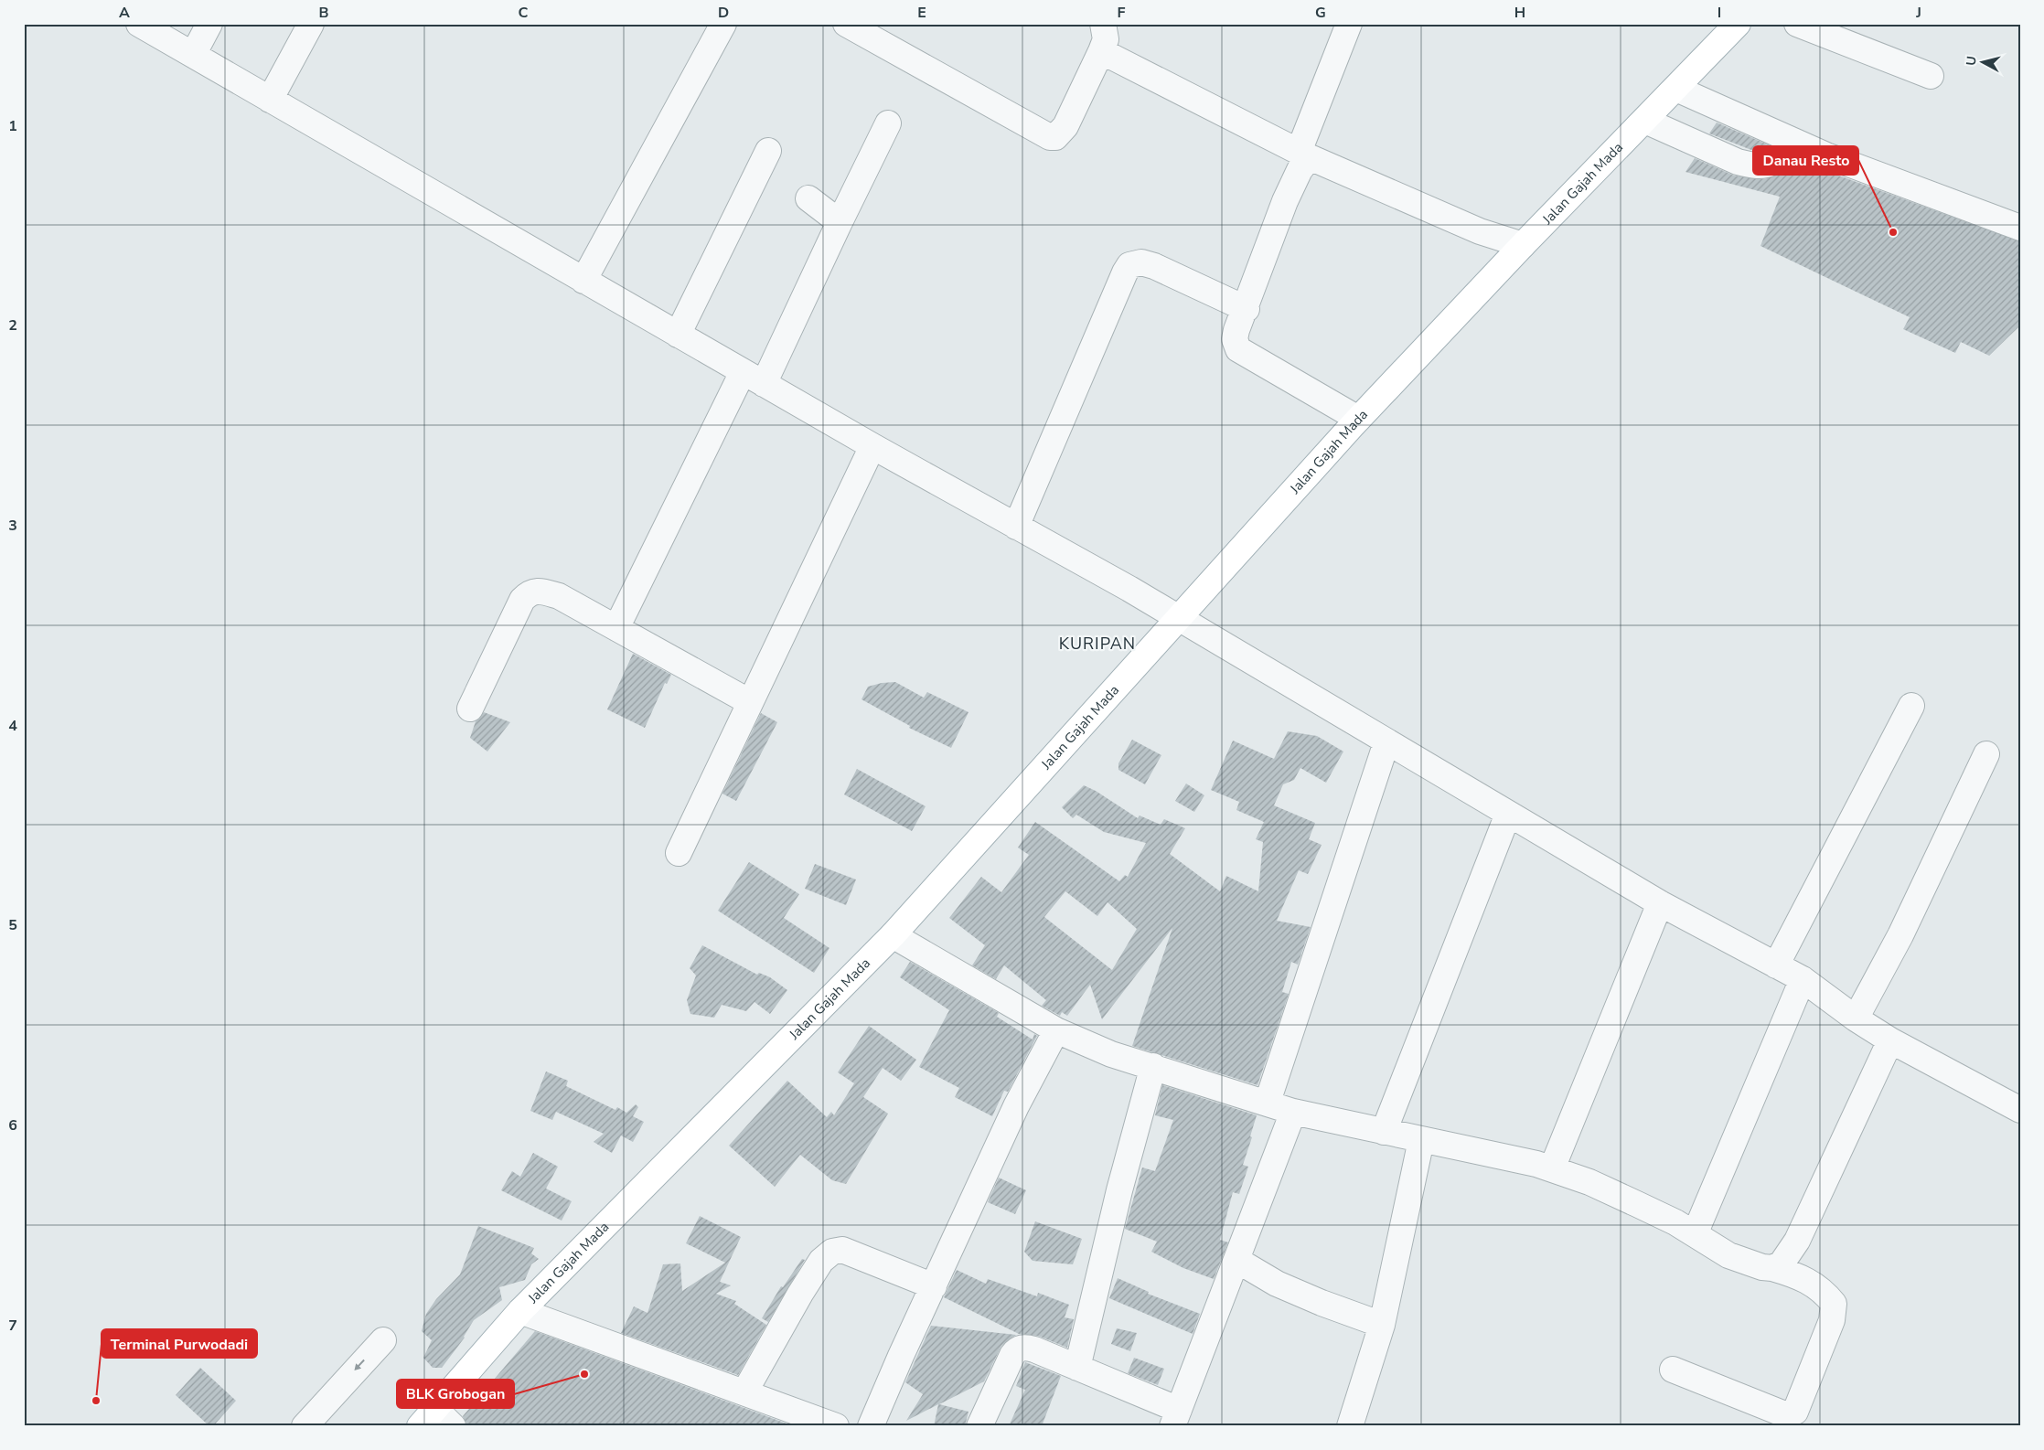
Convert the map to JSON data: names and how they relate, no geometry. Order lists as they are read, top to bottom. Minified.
{"streets":{"main road":["Jalan Gajah Mada"]},"districts":["KURIPAN"],"places":["Danau Resto","BLK Grobogan","Terminal Purwodadi"],"north":"left","grid":{"columns":["A","B","C","D","E","F","G","H","I","J"],"rows":["1","2","3","4","5","6","7"]}}
